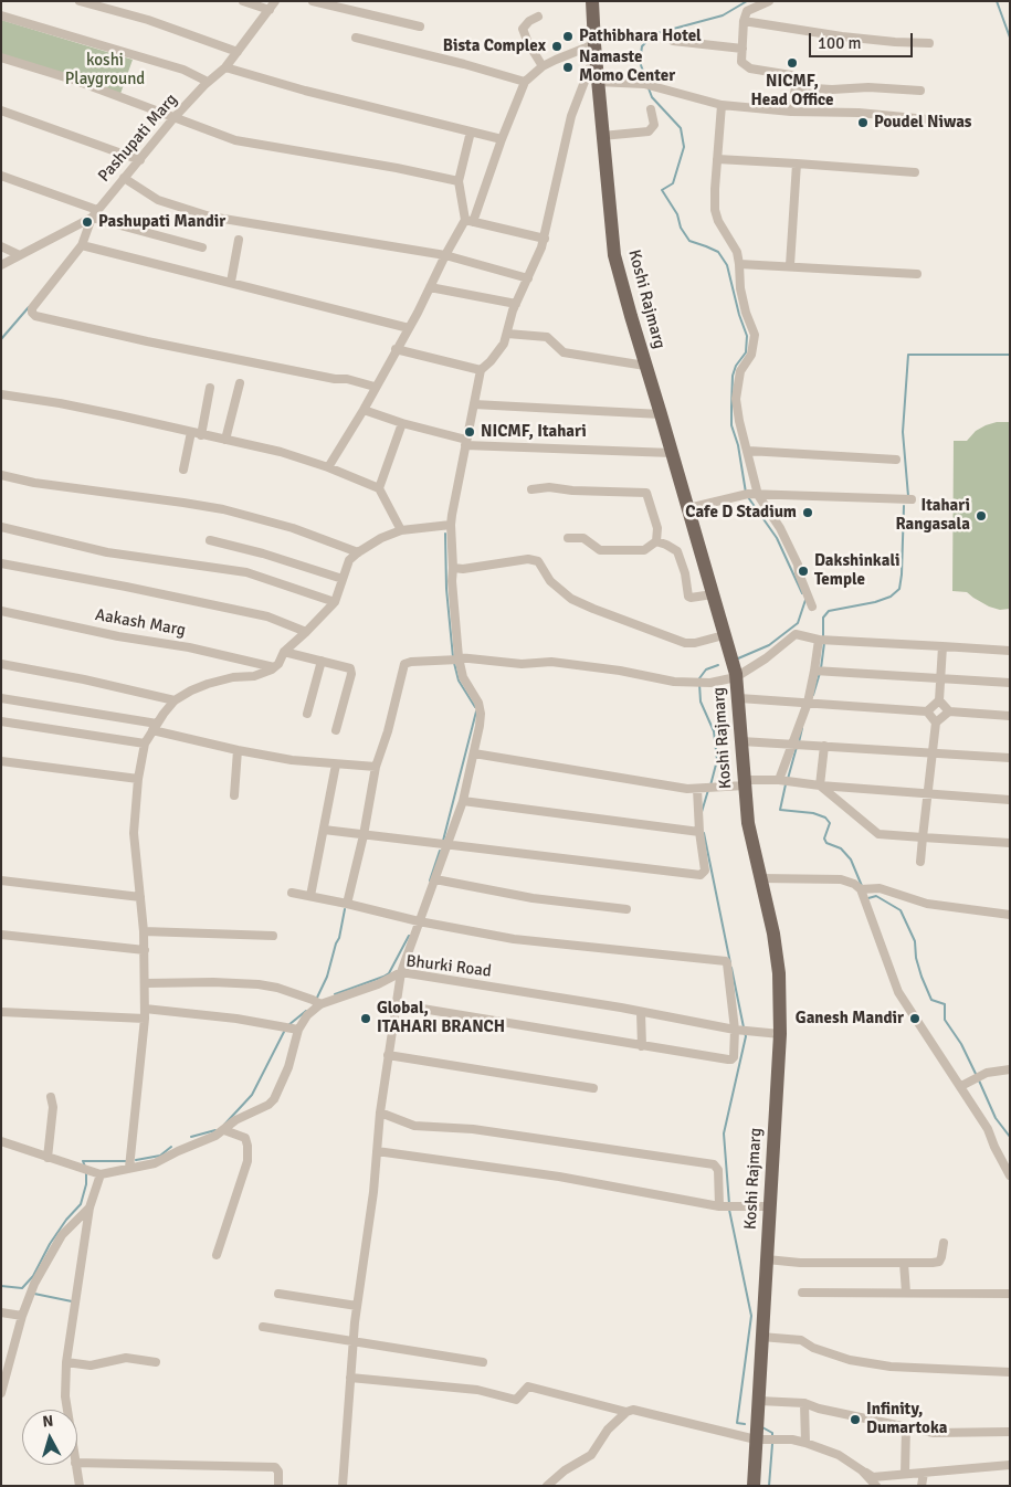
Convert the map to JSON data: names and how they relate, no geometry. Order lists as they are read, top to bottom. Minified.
{"streets":{"main road":["Koshi Rajmarg"],"street":["Pashupati Marg","Aakash Marg","Bhurki Road"]},"crossings":[["Koshi Rajmarg","Bhurki Road"]],"parks":["koshi Playground"],"places":["Pathibhara Hotel","Bista Complex","NICMF, Head Office","Namaste Momo Center","Poudel Niwas","Pashupati Mandir","NICMF, Itahari","Cafe D Stadium","Itahari Rangasala","Dakshinkali Temple","Global, ITAHARI BRANCH","Ganesh Mandir","Infinity, Dumartoka"],"scale_bar":"100 m","north":"top"}
